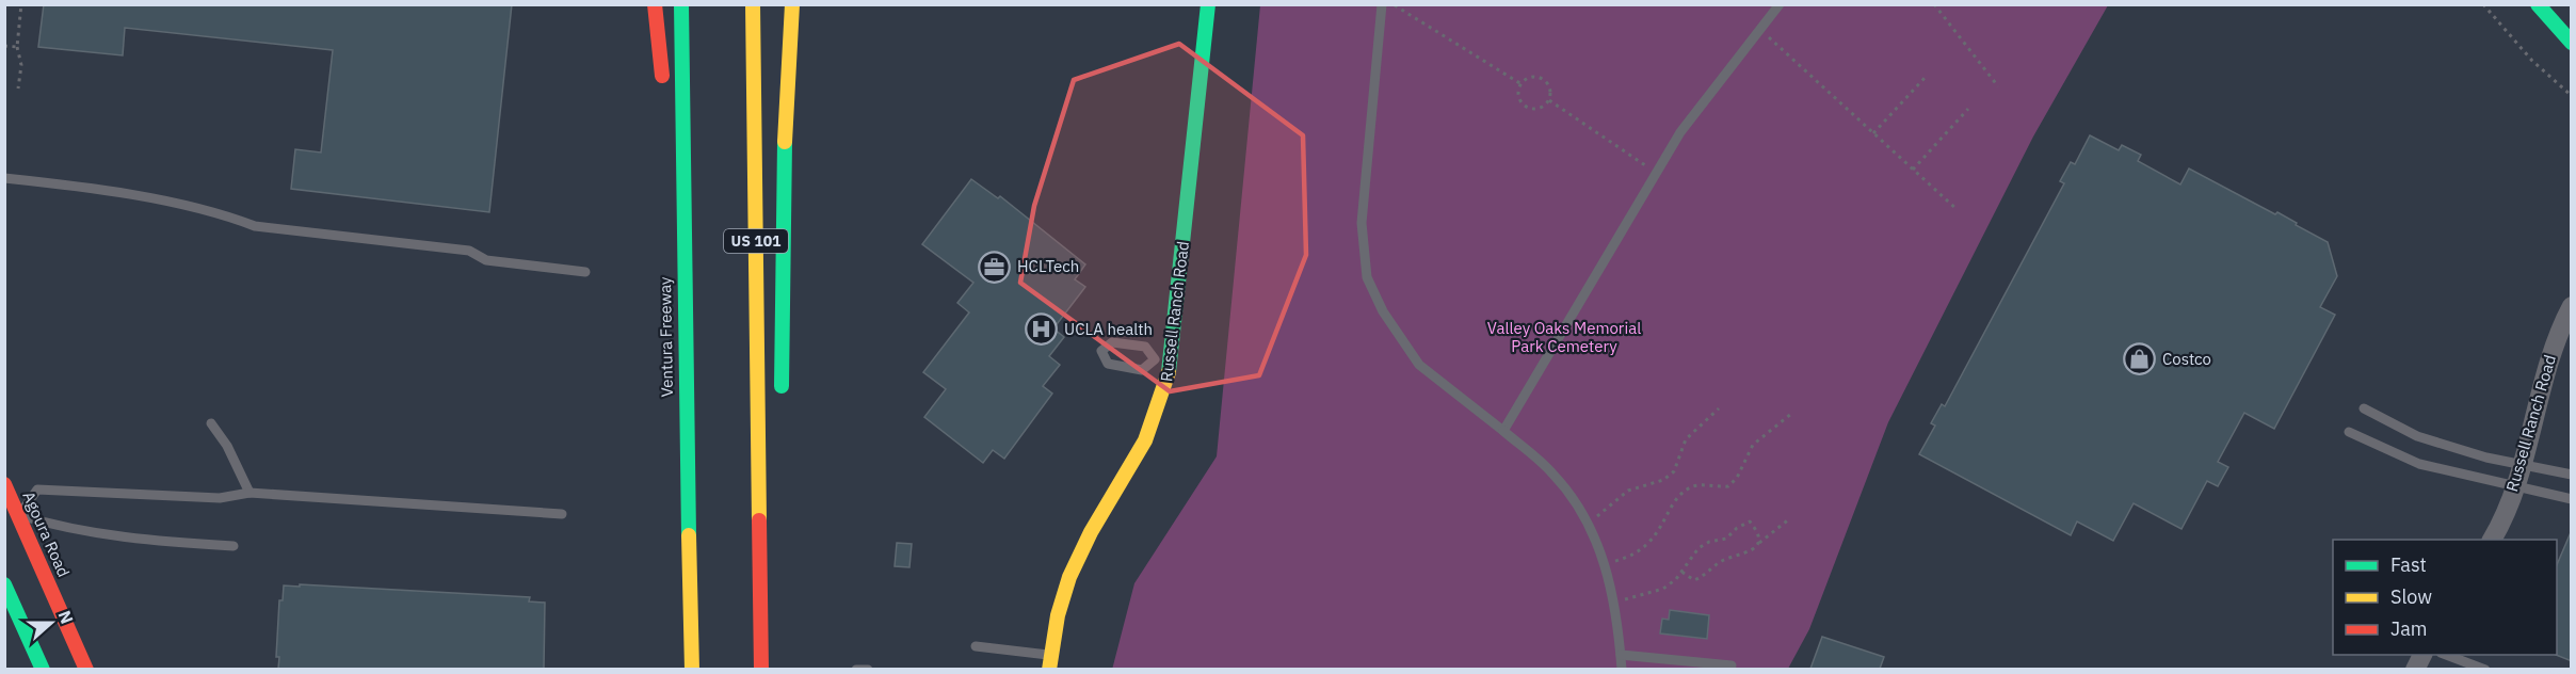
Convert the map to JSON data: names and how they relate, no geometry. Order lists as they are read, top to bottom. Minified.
{"streets":{"main road":["US 101","Russell Ranch Road","Ventura Freeway","Agoura Road"]},"parks":["Valley Oaks Memorial Park Cemetery"],"places":{"office":["HCLTech"],"hospital":["UCLA health"],"shop":["Costco"]},"legend":["Fast","Slow","Jam"],"north":"right"}
